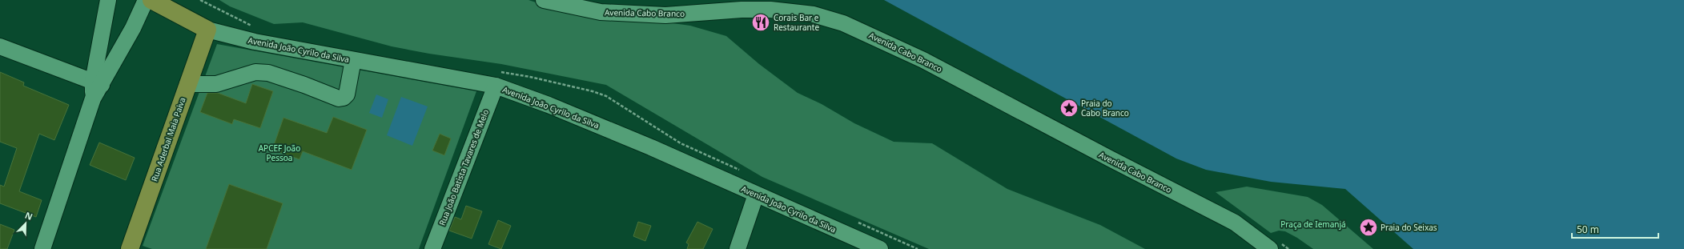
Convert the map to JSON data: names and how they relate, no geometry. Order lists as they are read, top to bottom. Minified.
{"streets":{"main road":["Avenida João Cyrilo da Silva","Rua Aderbal Maia Paiva"],"street":["Avenida Cabo Branco","Rua João Batista Tavares de Melo"]},"crossings":[["Avenida João Cyrilo da Silva","Rua Aderbal Maia Paiva"],["Avenida João Cyrilo da Silva","Rua João Batista Tavares de Melo"]],"parks":["APCEF João Pessoa","Praça de Iemanjá"],"places":{"restaurant":["Corais Bar e Restaurante"],"place":["Praia do Cabo Branco","Praia do Seixas"]},"scale_bar":"50 m","north":"top right"}
